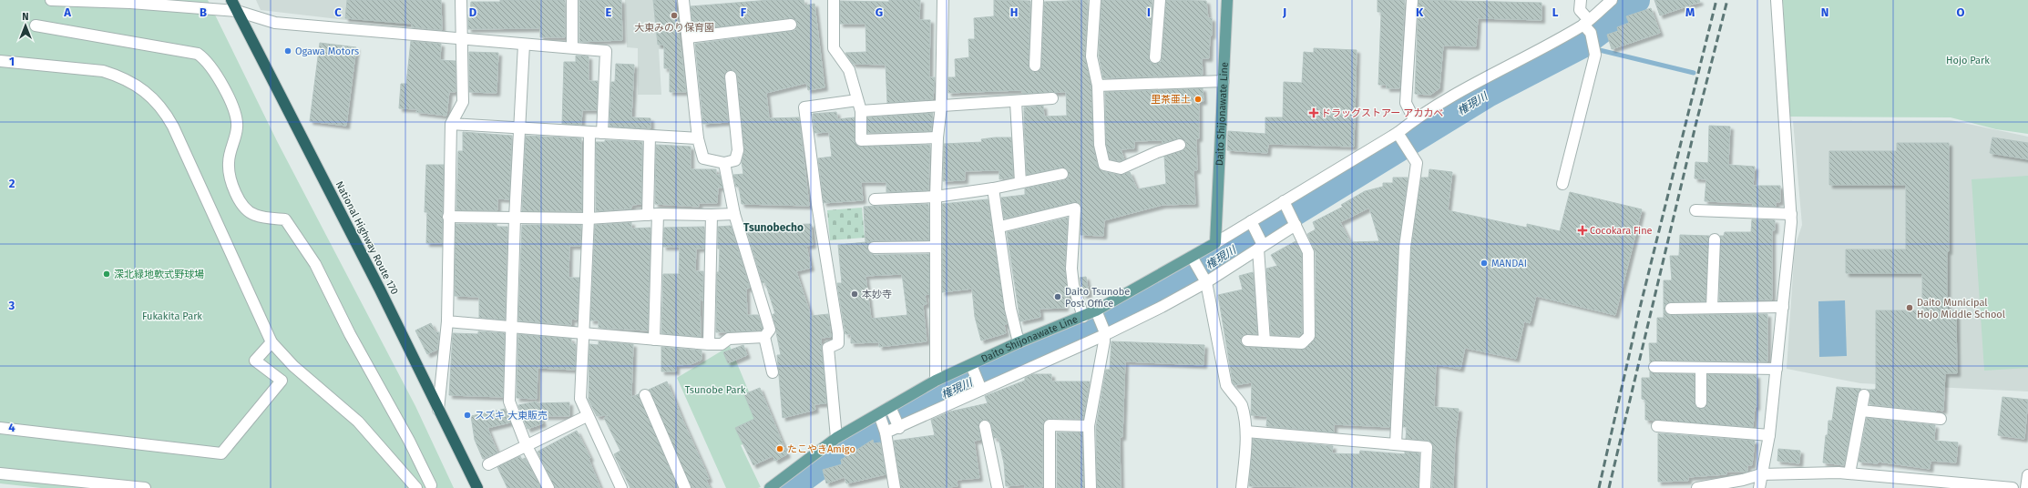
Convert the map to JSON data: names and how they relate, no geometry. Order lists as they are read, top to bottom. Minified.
{"streets":{"highway":["National Highway Route 170"],"main road":["Daito Shijonawate Line"]},"districts":["Tsunobecho"],"water":["権現川"],"parks":["Hojo Park","Fukakita Park","Tsunobe Park"],"places":{"other":["大東みのり保育園","Ogawa Motors","里茶亜土","MANDAI","深北緑地軟式野球場","本妙寺","Daito Tsunobe Post Office","Daito Municipal Hojo Middle School","スズキ 大東販売","たこやきAmigo"],"health":["ドラッグストアー アカカベ","Cocokara Fine"]},"north":"top","grid":{"columns":["A","B","C","D","E","F","G","H","I","J","K","L","M","N","O"],"rows":["1","2","3","4"]}}
